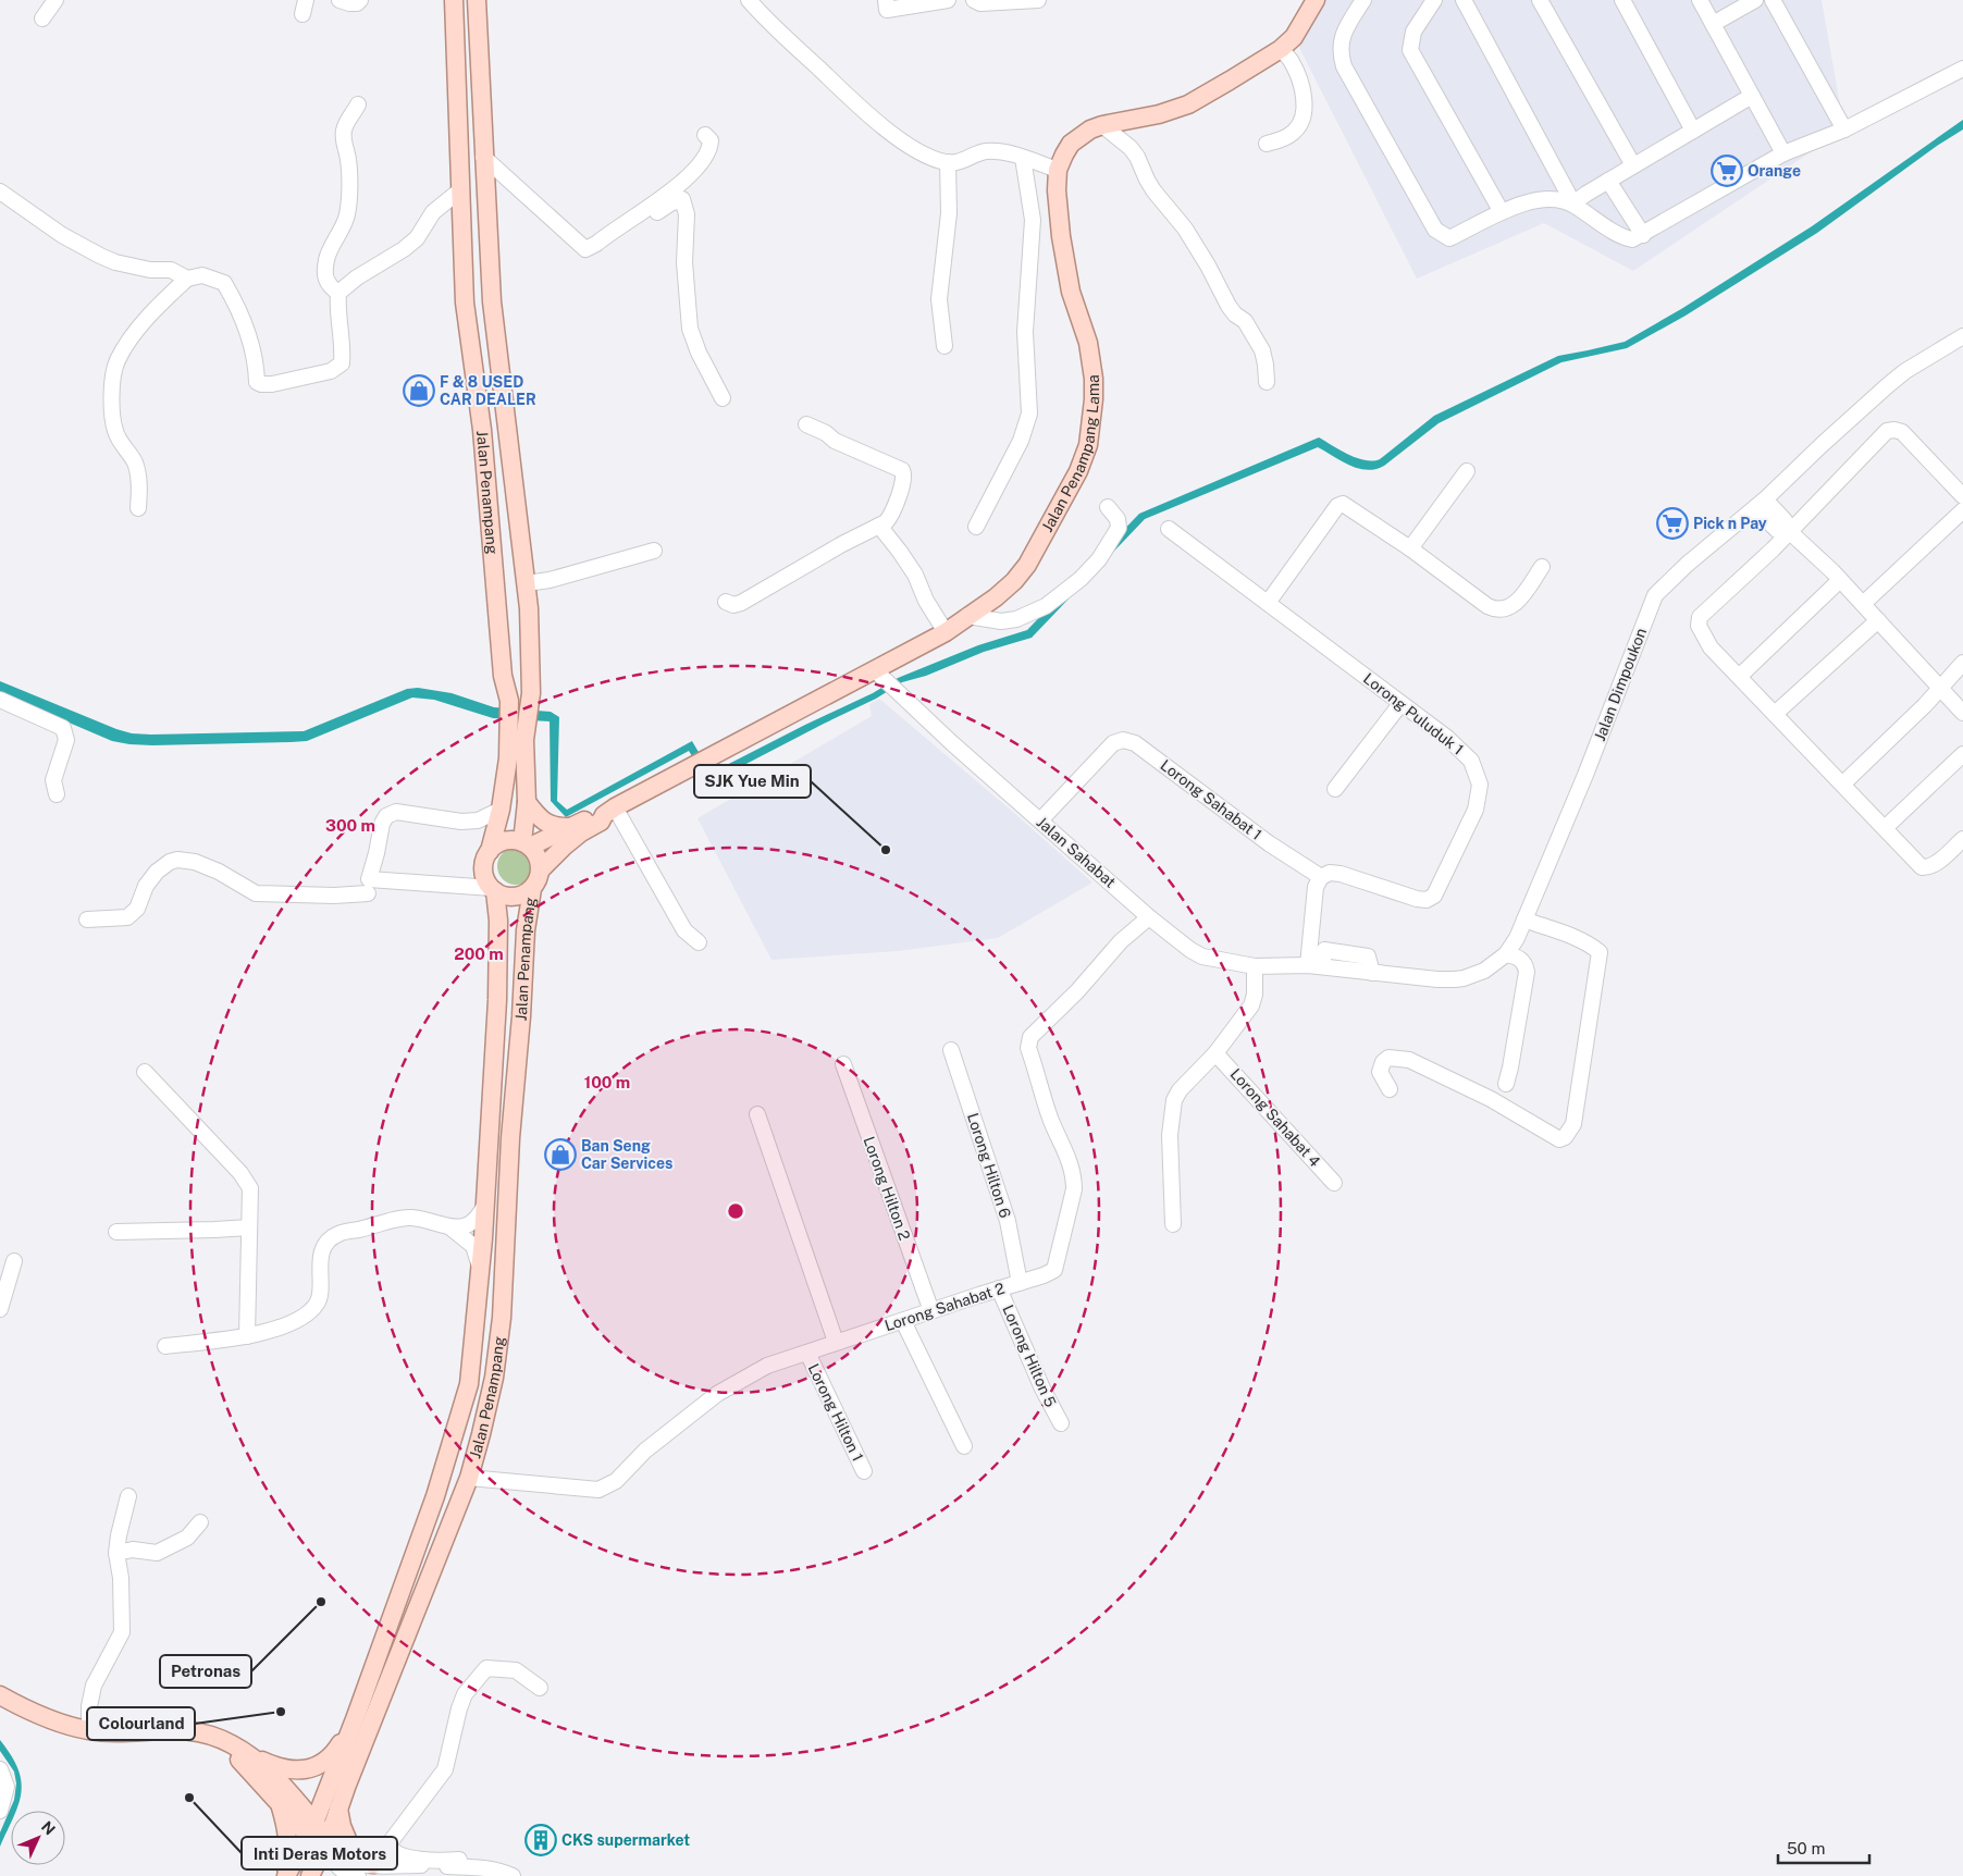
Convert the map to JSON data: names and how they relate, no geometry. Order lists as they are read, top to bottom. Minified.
{"streets":{"main road":["Jalan Penampang Lama","Jalan Penampang"],"street":["Jalan Dimpoukon","Lorong Puluduk 1","Lorong Sahabat 1","Jalan Sahabat","Lorong Sahabat 4","Lorong Hilton 6","Lorong Hilton 2","Lorong Sahabat 2","Lorong Hilton 5","Lorong Hilton 1"]},"crossings":[["Jalan Penampang Lama","Jalan Penampang"],["Jalan Penampang Lama","Jalan Sahabat"],["Jalan Penampang","Lorong Sahabat 2"],["Jalan Dimpoukon","Jalan Sahabat"],["Lorong Puluduk 1","Lorong Sahabat 1"],["Lorong Sahabat 1","Jalan Sahabat"],["Jalan Sahabat","Lorong Sahabat 2"],["Lorong Hilton 6","Lorong Sahabat 2"],["Lorong Hilton 2","Lorong Sahabat 2"],["Lorong Sahabat 2","Lorong Hilton 5"],["Lorong Sahabat 2","Lorong Hilton 1"]],"places":{"supermarket":["Orange","Pick n Pay"],"shop":["F & 8 USED CAR DEALER","Ban Seng Car Services"],"other":["SJK Yue Min","Petronas","Colourland","Inti Deras Motors"],"building":["CKS supermarket"]},"scale_bar":"50 m","north":"top right","rings":["300 m","200 m","100 m"]}
